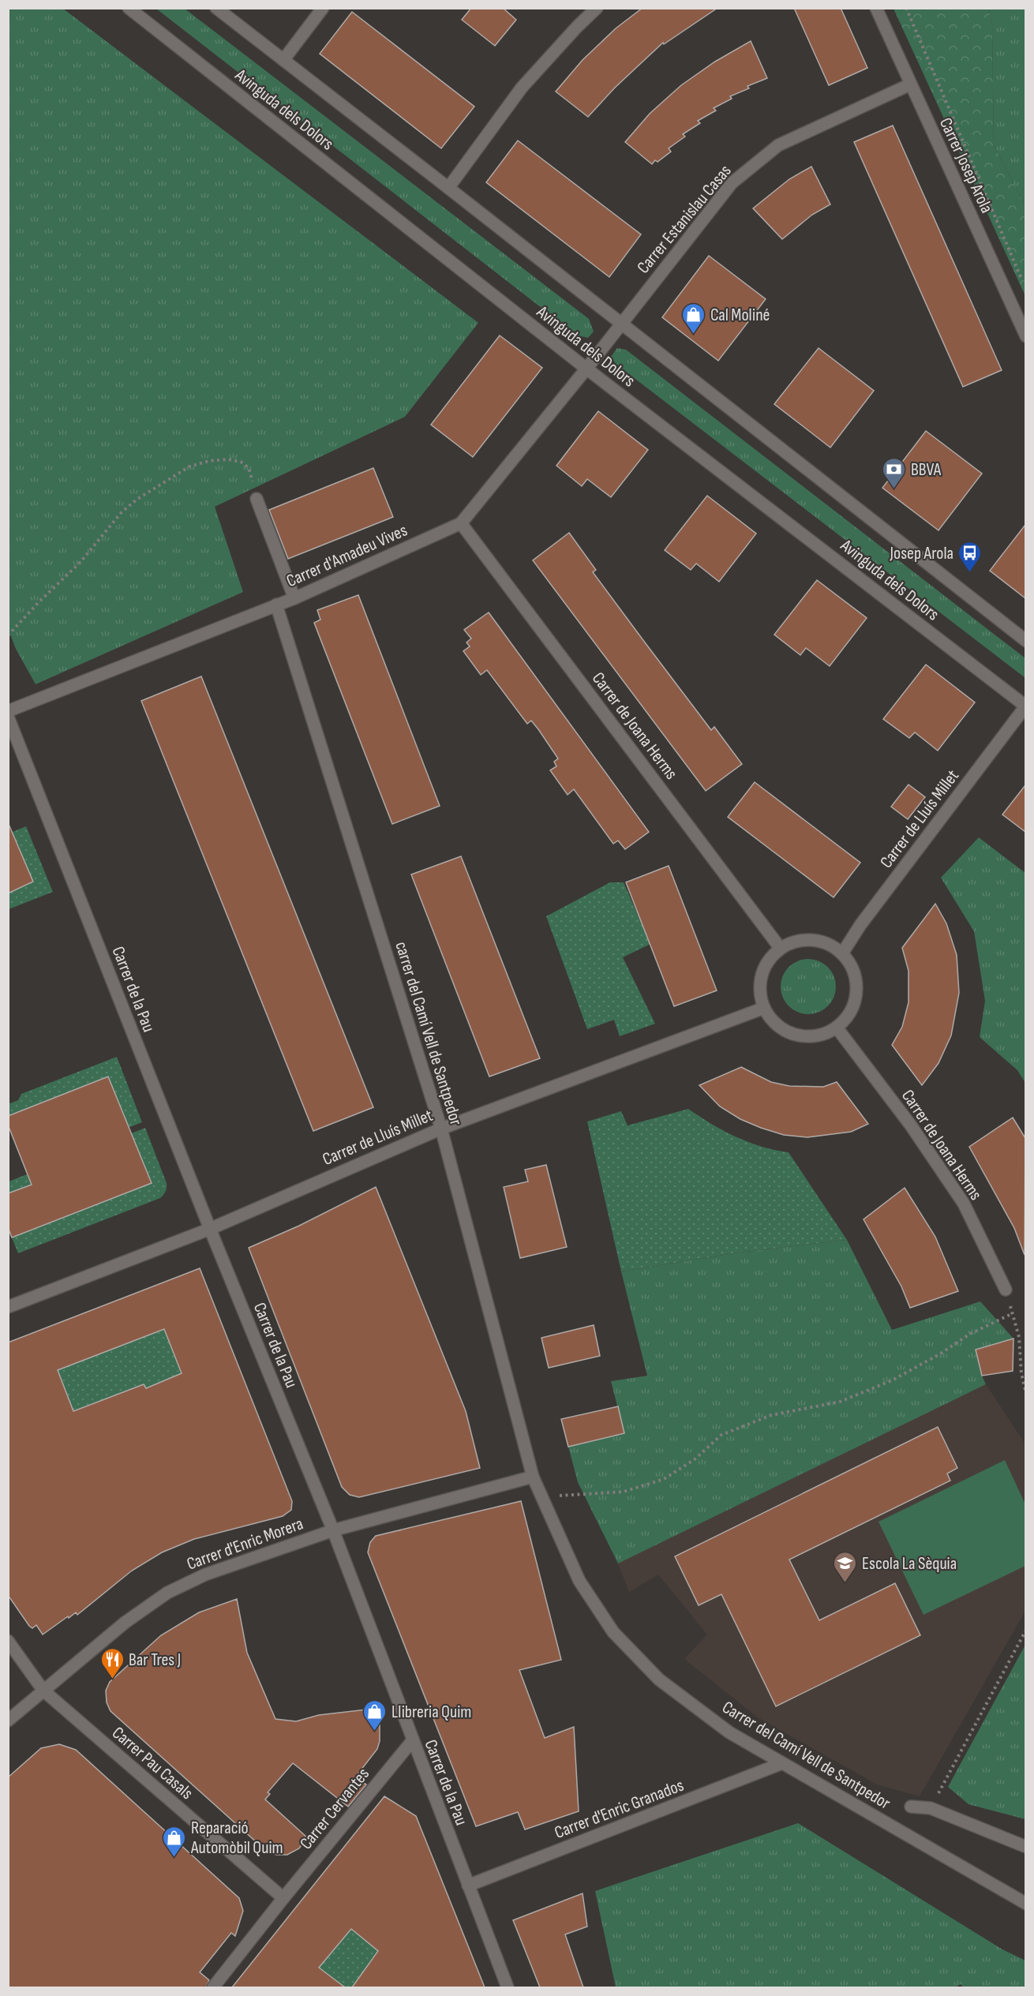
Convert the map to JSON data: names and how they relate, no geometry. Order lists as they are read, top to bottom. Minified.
{"streets":{"street":["Avinguda dels Dolors","Carrer Josep Arola","Carrer Estanislau Casas","Carrer d'Amadeu Vives","Carrer de Joana Herms","Carrer de Lluís Millet","Carrer de la Pau","carrer del Camí Vell de Santpedor","Carrer d'Enric Morera","Carrer del Camí Vell de Santpedor","Carrer Pau Casals","Carrer Cervantes","Carrer d'Enric Granados"]},"crossings":[["Avinguda dels Dolors","Carrer Estanislau Casas"],["Avinguda dels Dolors","Carrer d'Amadeu Vives"],["Avinguda dels Dolors","Carrer de Lluís Millet"],["Carrer Josep Arola","Carrer Estanislau Casas"],["Carrer Estanislau Casas","Carrer d'Amadeu Vives"],["Carrer d'Amadeu Vives","Carrer de Joana Herms"],["Carrer d'Amadeu Vives","carrer del Camí Vell de Santpedor"],["Carrer de Joana Herms","Carrer de Lluís Millet"],["Carrer de Lluís Millet","Carrer de la Pau"],["Carrer de Lluís Millet","carrer del Camí Vell de Santpedor"],["Carrer de la Pau","Carrer d'Enric Morera"],["Carrer de la Pau","Carrer Cervantes"],["Carrer de la Pau","Carrer d'Enric Granados"],["carrer del Camí Vell de Santpedor","Carrer d'Enric Morera"],["carrer del Camí Vell de Santpedor","Carrer del Camí Vell de Santpedor"],["Carrer d'Enric Morera","Carrer del Camí Vell de Santpedor"],["Carrer d'Enric Morera","Carrer Pau Casals"],["Carrer del Camí Vell de Santpedor","Carrer d'Enric Granados"],["Carrer Pau Casals","Carrer Cervantes"]],"places":{"shop":["Cal Moliné","Llibreria Quim","Reparació Automòbil Quim"],"bank":["BBVA"],"bus stop":["Josep Arola"],"school or university":["Escola La Sèquia"],"restaurant":["Bar Tres J"]}}
